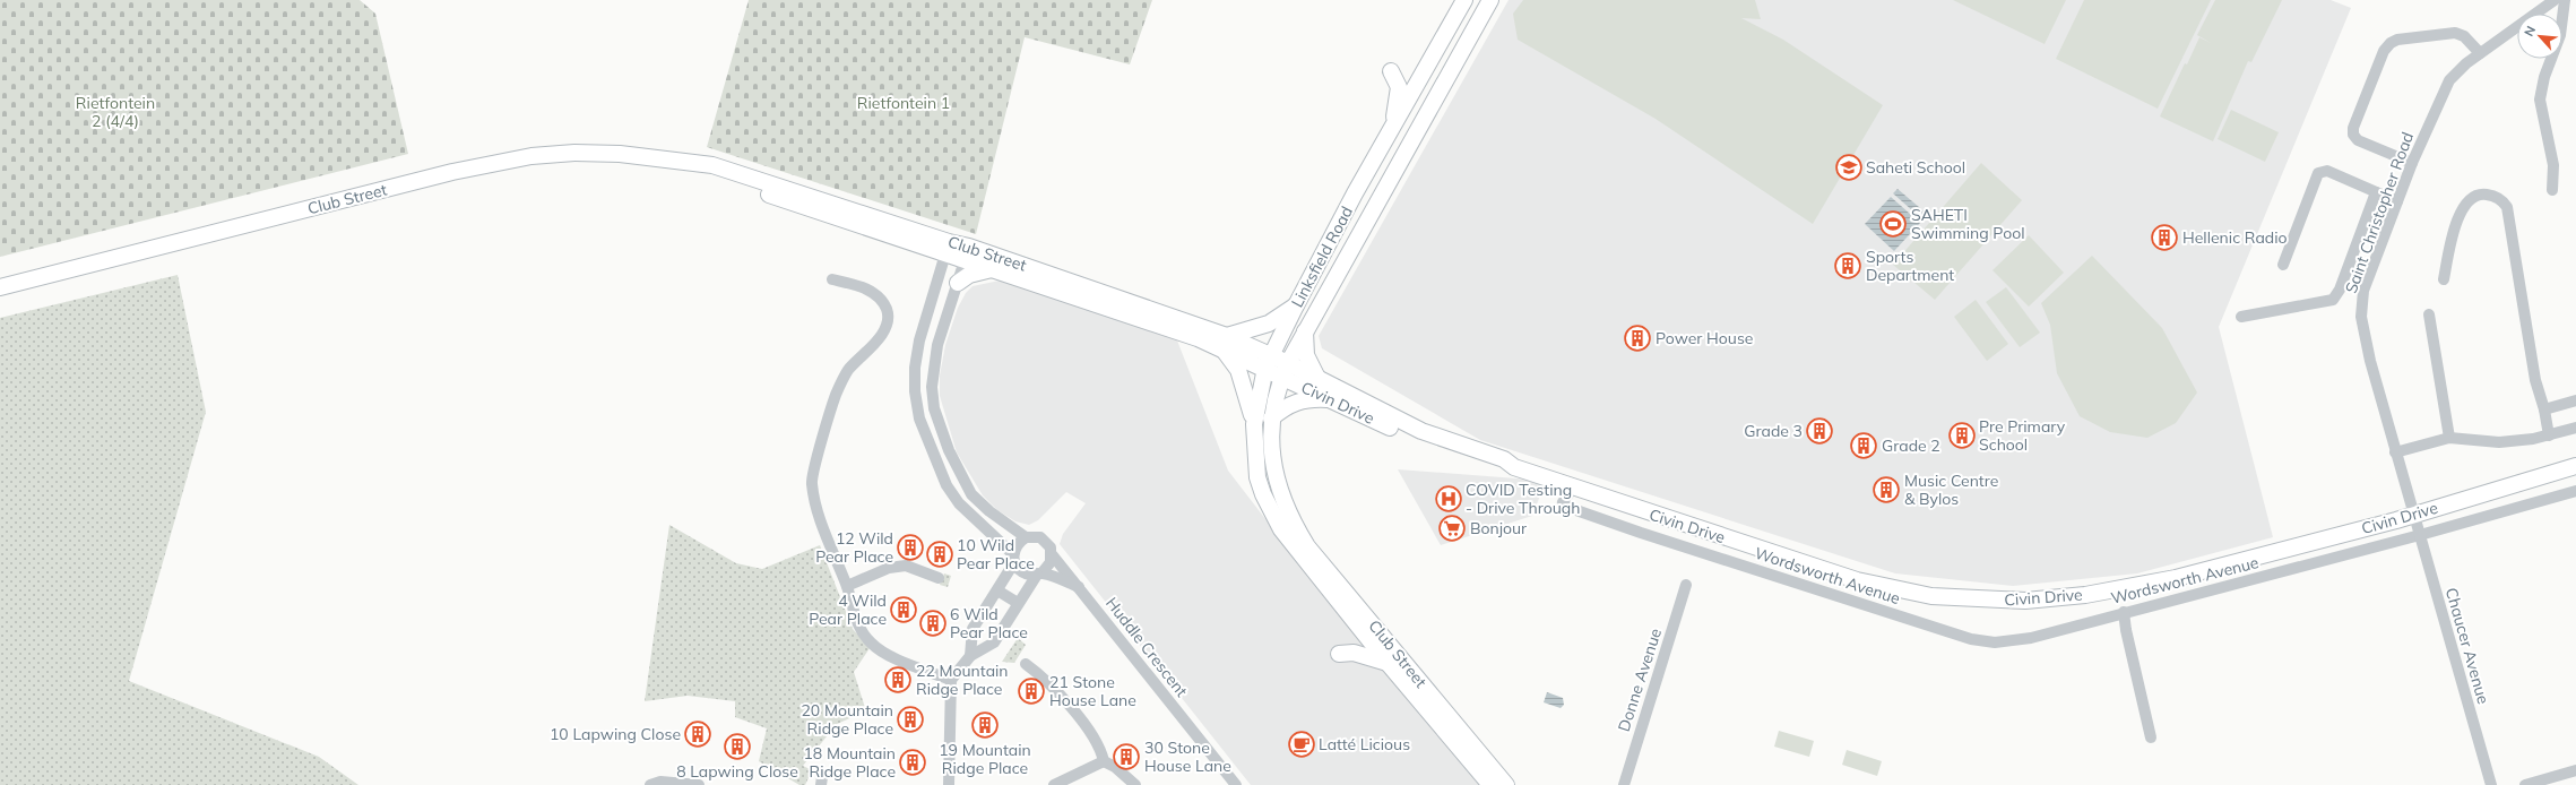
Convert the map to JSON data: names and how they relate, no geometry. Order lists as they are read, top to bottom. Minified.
{"streets":{"main road":["Club Street","Linksfield Road","Civin Drive"],"street":["Saint Christopher Road","Wordsworth Avenue","Chaucer Avenue","Huddle Crescent","Donne Avenue"]},"crossings":[["Club Street","Linksfield Road"],["Club Street","Civin Drive"],["Saint Christopher Road","Civin Drive"],["Saint Christopher Road","Chaucer Avenue"],["Linksfield Road","Civin Drive"],["Civin Drive","Wordsworth Avenue"],["Civin Drive","Chaucer Avenue"],["Wordsworth Avenue","Chaucer Avenue"]],"parks":["Rietfontein 2 (4/4)","Rietfontein 1"],"places":{"school or university":["Saheti School"],"sports":["SAHETI Swimming Pool"],"building":["Hellenic Radio","Sports Department","Power House","Grade 3","Pre Primary School","Grade 2","Music Centre & Bylos","12 Wild Pear Place","10 Wild Pear Place","4 Wild Pear Place","6 Wild Pear Place","22 Mountain Ridge Place","21 Stone House Lane","20 Mountain Ridge Place","19 Mountain Ridge Place","10 Lapwing Close","8 Lapwing Close","30 Stone House Lane","18 Mountain Ridge Place"],"hospital":["COVID Testing - Drive Through"],"supermarket":["Bonjour"],"cafe":["Latté Licious"]},"north":"top left"}
